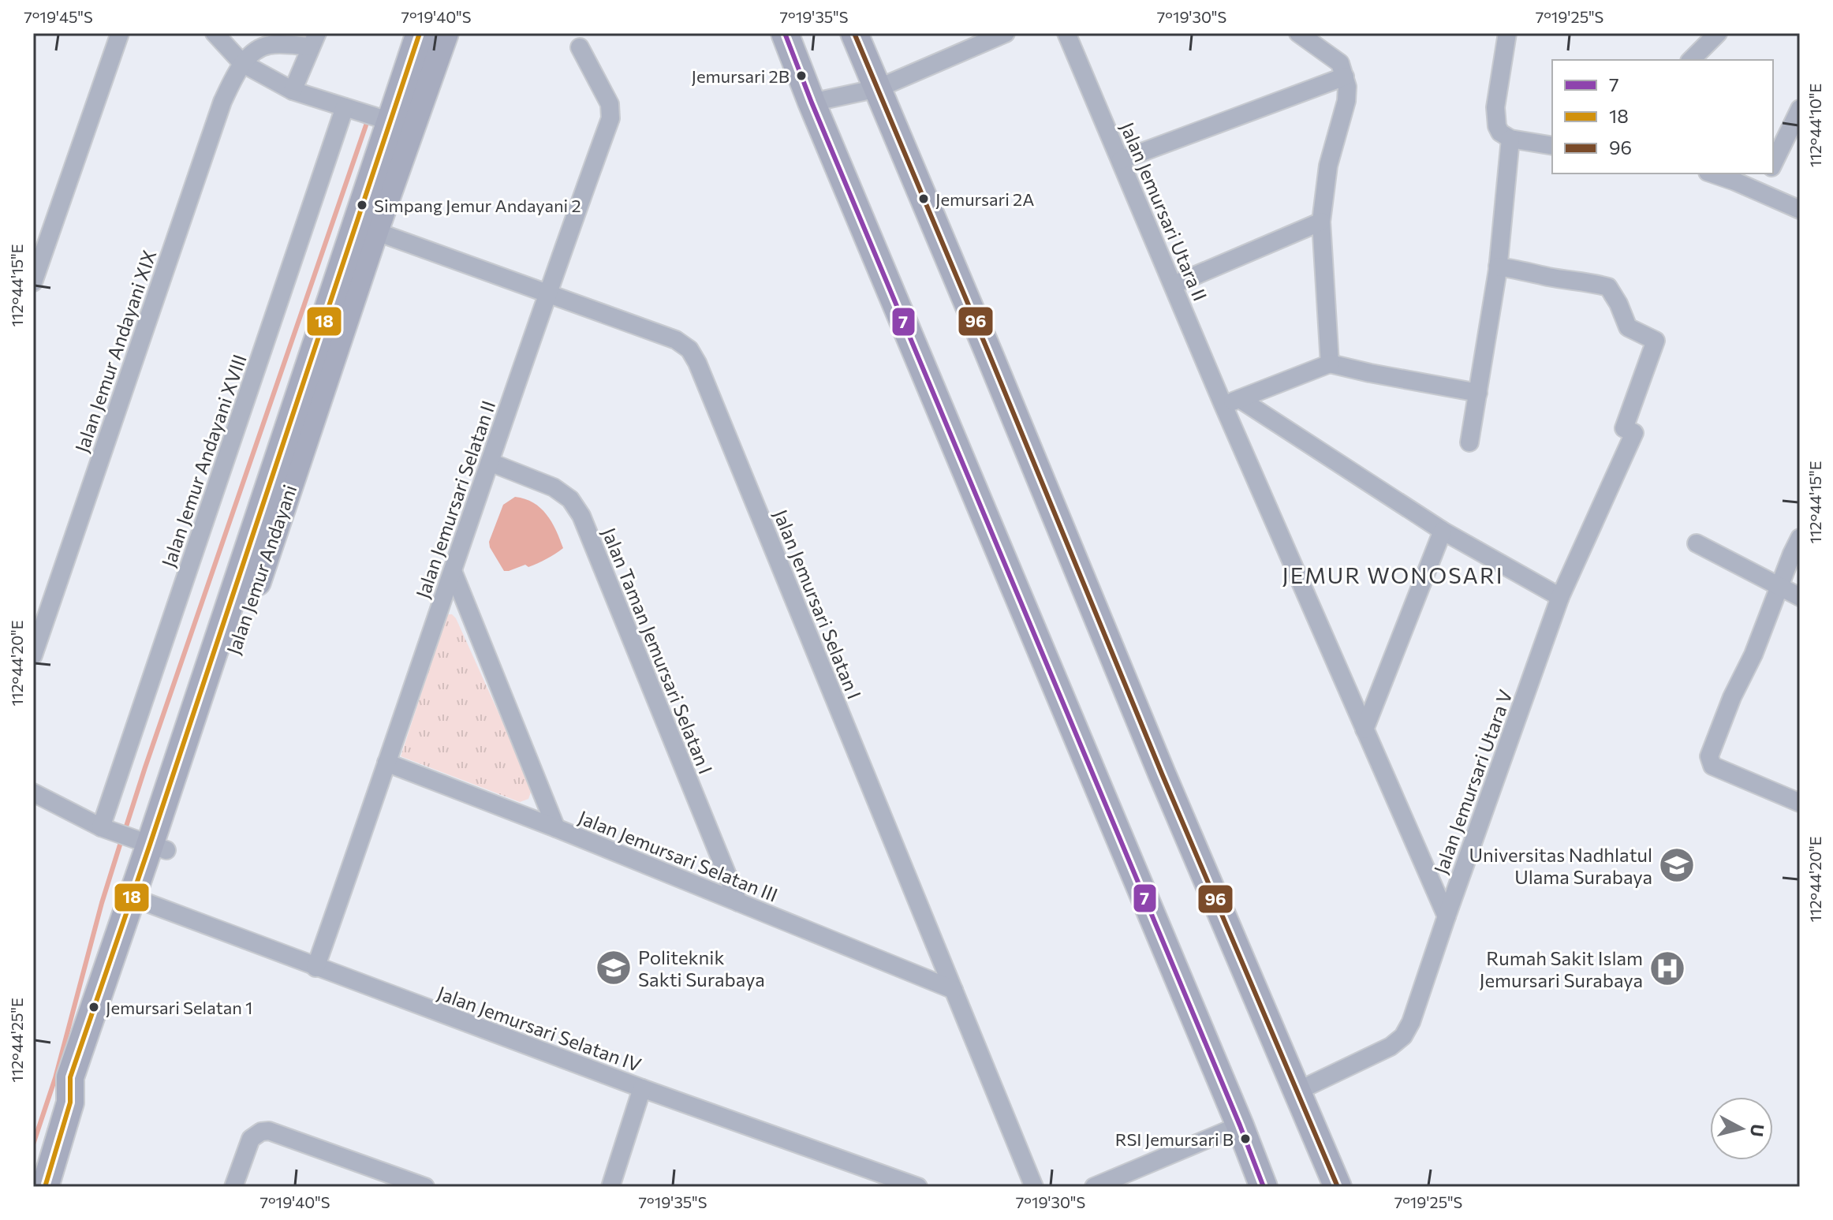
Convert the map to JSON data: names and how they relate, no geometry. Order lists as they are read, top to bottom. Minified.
{"streets":{"main road":["Jalan Jemur Andayani"],"street":["Jalan Jemursari Utara II","Jalan Jemur Andayani XIX","Jalan Jemur Andayani XVIII","Jalan Jemursari Selatan II","Jalan Jemursari Selatan I","Jalan Taman Jemursari Selatan I","Jalan Jemursari Utara V","Jalan Jemursari Selatan III","Jalan Jemursari Selatan IV"]},"crossings":[["Jalan Jemursari Utara II","Jalan Jemursari Utara V"],["Jalan Jemur Andayani XVIII","Jalan Jemur Andayani"],["Jalan Jemursari Selatan II","Jalan Jemursari Selatan I"],["Jalan Jemursari Selatan II","Jalan Taman Jemursari Selatan I"],["Jalan Jemursari Selatan II","Jalan Jemursari Selatan III"],["Jalan Jemursari Selatan II","Jalan Jemursari Selatan IV"],["Jalan Jemur Andayani","Jalan Jemursari Selatan I"],["Jalan Jemur Andayani","Jalan Jemursari Selatan IV"],["Jalan Jemursari Selatan I","Jalan Jemursari Selatan III"],["Jalan Taman Jemursari Selatan I","Jalan Jemursari Selatan III"]],"districts":["JEMUR WONOSARI"],"places":{"other":["Jemursari 2B","Jemursari 2A","Simpang Jemur Andayani 2","Jemursari Selatan 1","RSI Jemursari B"],"school or university":["Universitas Nadhlatul Ulama Surabaya","Politeknik Sakti Surabaya"],"hospital":["Rumah Sakit Islam Jemursari Surabaya"]},"lines":["transit line 7","transit line 18","transit line 96"],"legend":["7","18","96"],"north":"right","coordinates":["7°19'45\"S","7°19'40\"S","7°19'35\"S","7°19'30\"S","7°19'25\"S","112°44'10\"E","112°44'15\"E","112°44'20\"E","112°44'25\"E"]}
